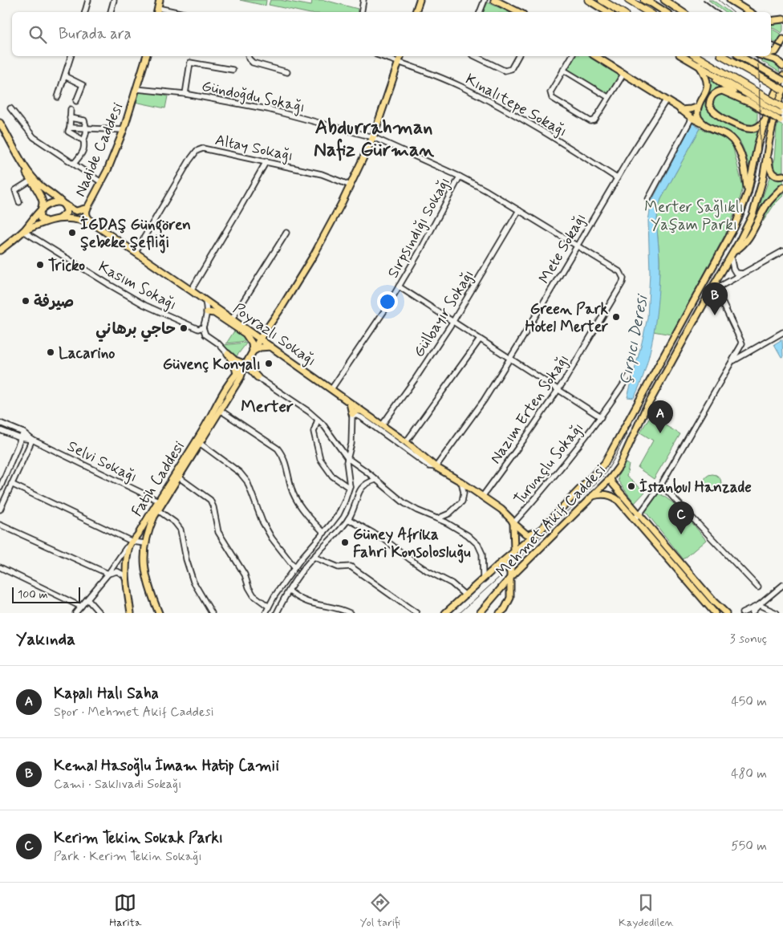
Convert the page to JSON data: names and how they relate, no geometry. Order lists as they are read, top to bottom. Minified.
{"streets":{"main road":["Nadide Caddesi","Poyrazlı Sokağı","Fatih Caddesi","Mehmet Akif Caddesi"],"street":["Gündoğdu Sokağı","Kınalıtepe Sokağı","Altay Sokağı","Sırpsındığı Sokağı","Mete Sokağı","Kasım Sokağı","Gülbayır Sokağı","Nazım Erten Sokağı","Selvi Sokağı","Turunçlu Sokağı"]},"crossings":[["Gündoğdu Sokağı","Nadide Caddesi"],["Gündoğdu Sokağı","Sırpsındığı Sokağı"],["Gündoğdu Sokağı","Mete Sokağı"],["Gündoğdu Sokağı","Gülbayır Sokağı"],["Gündoğdu Sokağı","Nazım Erten Sokağı"],["Gündoğdu Sokağı","Fatih Caddesi"],["Kınalıtepe Sokağı","Mete Sokağı"],["Kınalıtepe Sokağı","Fatih Caddesi"],["Altay Sokağı","Poyrazlı Sokağı"],["Altay Sokağı","Fatih Caddesi"],["Sırpsındığı Sokağı","Poyrazlı Sokağı"],["Sırpsındığı Sokağı","Turunçlu Sokağı"],["Mete Sokağı","Poyrazlı Sokağı"],["Mete Sokağı","Nazım Erten Sokağı"],["Mete Sokağı","Turunçlu Sokağı"],["Gülbayır Sokağı","Poyrazlı Sokağı"],["Gülbayır Sokağı","Turunçlu Sokağı"],["Poyrazlı Sokağı","Nazım Erten Sokağı"],["Poyrazlı Sokağı","Turunçlu Sokağı"],["Poyrazlı Sokağı","Fatih Caddesi"],["Nazım Erten Sokağı","Turunçlu Sokağı"],["Selvi Sokağı","Fatih Caddesi"]],"districts":["Abdurrahman Nafiz Gürman","Merter"],"water":["Çırpıcı Deresi"],"parks":["Merter Sağlıklı Yaşam Parkı"],"places":["İGDAŞ Güngören Şebeke Şefliği","Tricko","صيرفة","Green Park Hotel Merter","حاجي برهاني","Lacarino","Güvenç Konyalı","İstanbul Hanzade","Güney Afrika Fahri Konsolosluğu"],"scale_bar":"100 m","page":{"search":"Burada ara","pins":["B","A","C"],"scale":"100 m","heading":["Yakında","3 sonuç"],"list":[{"mark":"A","name":"Kapalı Halı Saha","note":"Spor · Mehmet Akif Caddesi","value":"450 m"},{"mark":"B","name":"Kemal Hasoğlu İmam Hatip Camii","note":"Cami · Saklıvadi Sokağı","value":"480 m"},{"mark":"C","name":"Kerim Tekin Sokak Parkı","note":"Park · Kerim Tekin Sokağı","value":"550 m"}],"nav":["Harita","Yol tarifi","Kaydedilen"]}}
